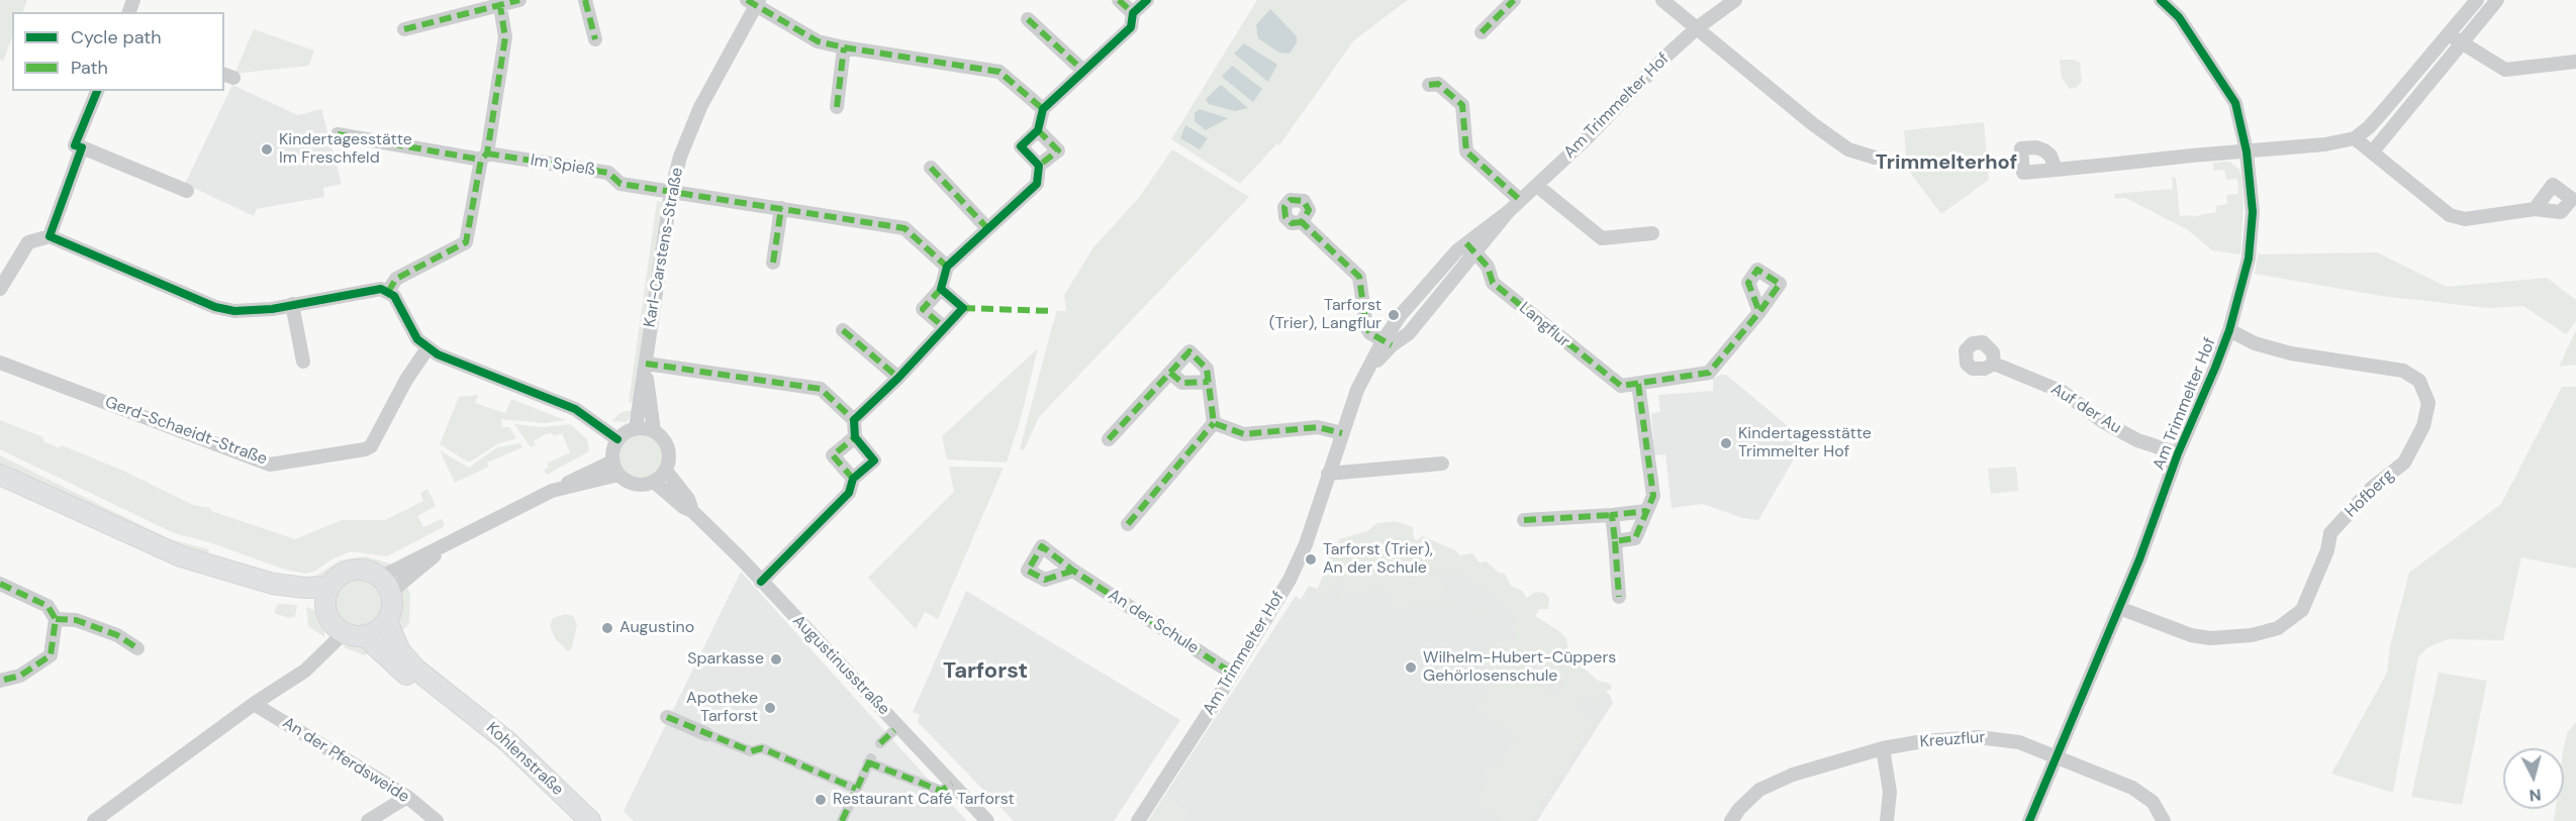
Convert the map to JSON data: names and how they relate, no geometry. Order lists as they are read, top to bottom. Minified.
{"streets":{"main road":["Kohlenstraße"],"street":["Am Trimmelter Hof","Im Spieß","Karl-Carstens-Straße","Langflur","Auf der Au","Gerd-Schaeidt-Straße","Hofberg","An der Schule","Augustinusstraße","Kreuzflur","An der Pferdsweide"]},"crossings":[["Am Trimmelter Hof","Langflur"],["Am Trimmelter Hof","Auf der Au"],["Am Trimmelter Hof","Hofberg"],["Am Trimmelter Hof","An der Schule"],["Am Trimmelter Hof","Kreuzflur"],["Im Spieß","Karl-Carstens-Straße"],["Karl-Carstens-Straße","Augustinusstraße"]],"districts":["Trimmelterhof","Tarforst"],"places":["Kindertagesstätte Im Freschfeld","Tarforst (Trier), Langflur","Kindertagesstätte Trimmelter Hof","Tarforst (Trier), An der Schule","Augustino","Sparkasse","Wilhelm-Hubert-Cüppers Gehörlosenschule","Apotheke Tarforst","Restaurant Café Tarforst"],"legend":["Cycle path","Path"],"north":"bottom"}
